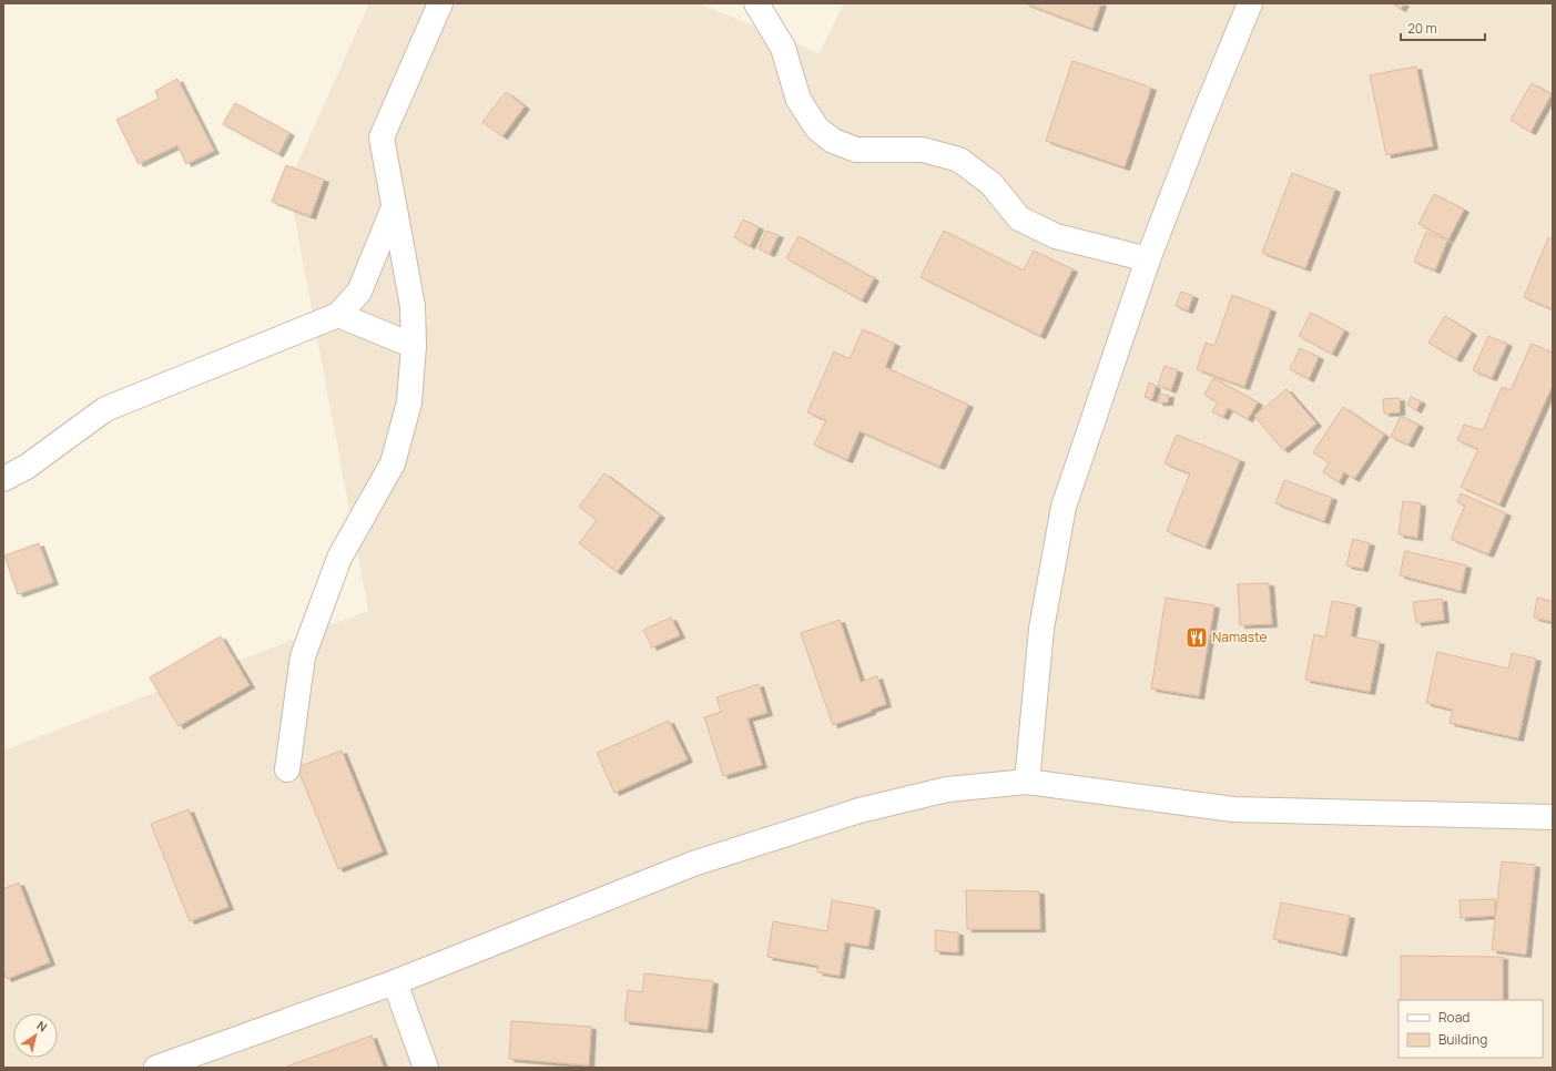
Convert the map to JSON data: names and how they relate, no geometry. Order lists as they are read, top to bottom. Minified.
{"places":{"restaurant":["Namaste"]},"legend":["Road","Building"],"scale_bar":"20 m","north":"top right"}
